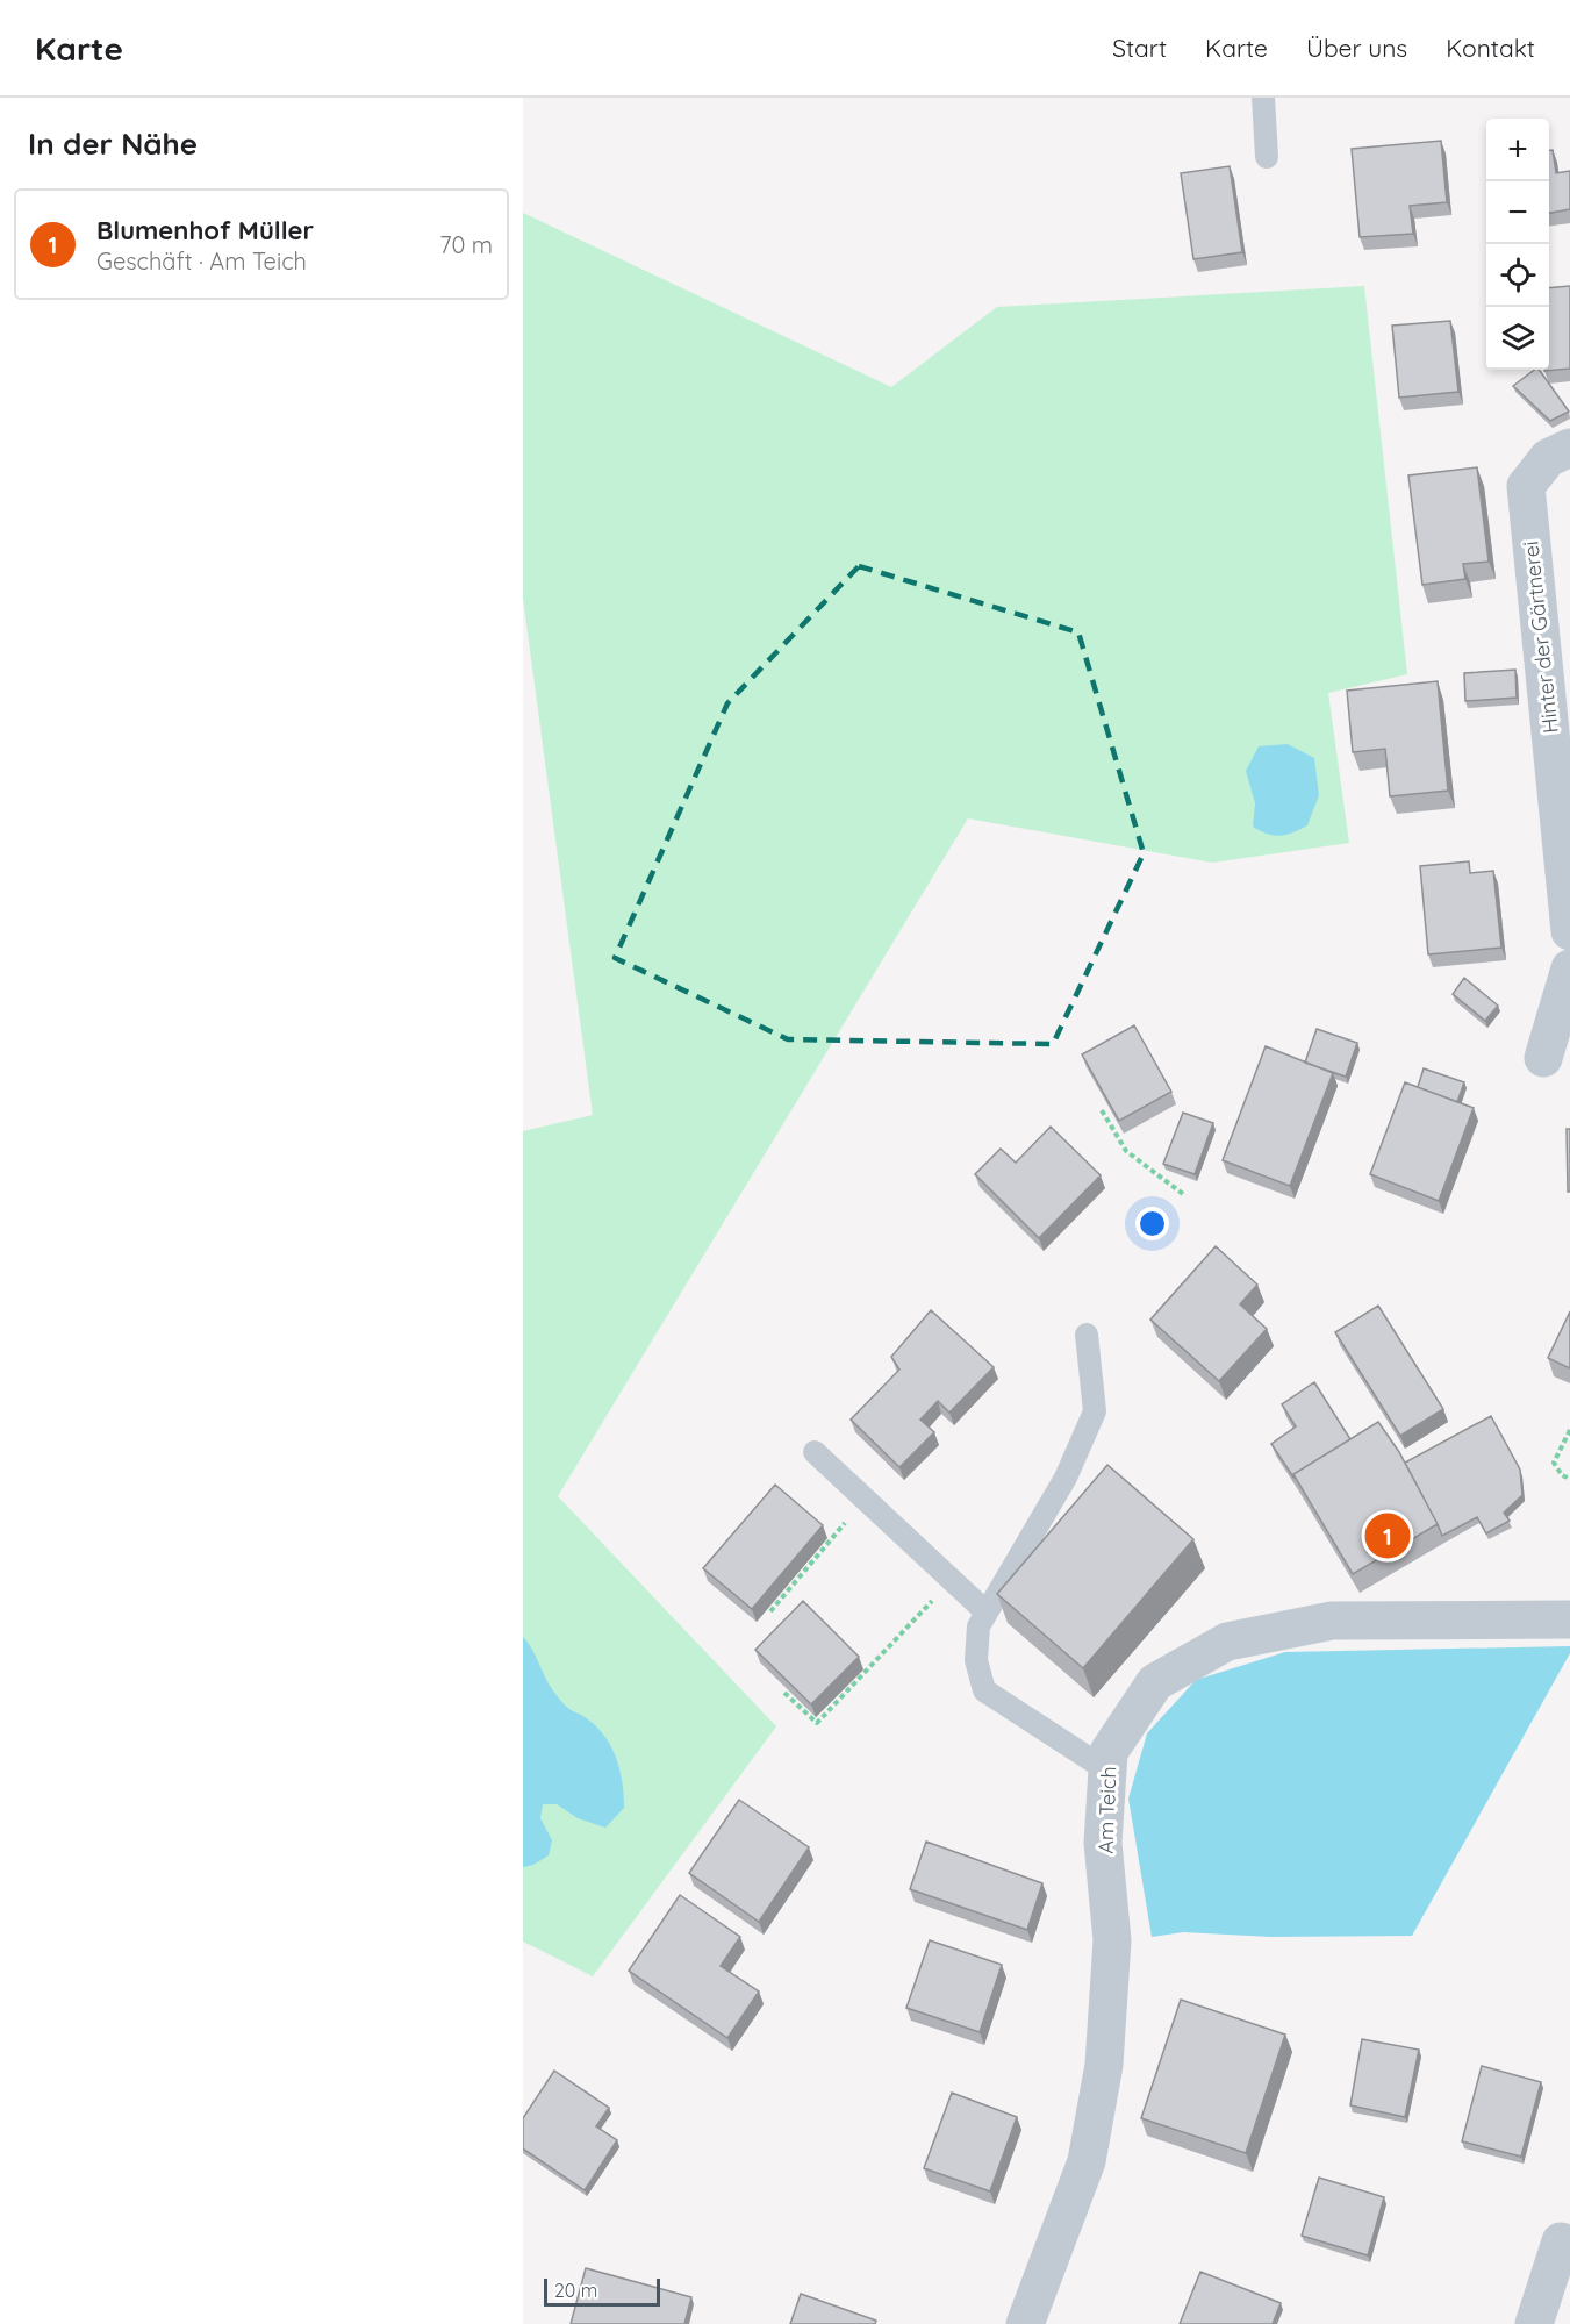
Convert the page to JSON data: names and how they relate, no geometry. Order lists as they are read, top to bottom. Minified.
{"streets":{"street":["Hinter der Gärtnerei","Am Teich"]},"scale_bar":"20 m","page":{"header":"Karte","nav":["Start","Karte","Über uns","Kontakt"],"heading":"In der Nähe","map_buttons":["+","−"],"list":[{"mark":"1","name":"Blumenhof Müller","note":"Geschäft · Am Teich","value":"70 m"}],"pins":"1","scale":"20 m"}}
